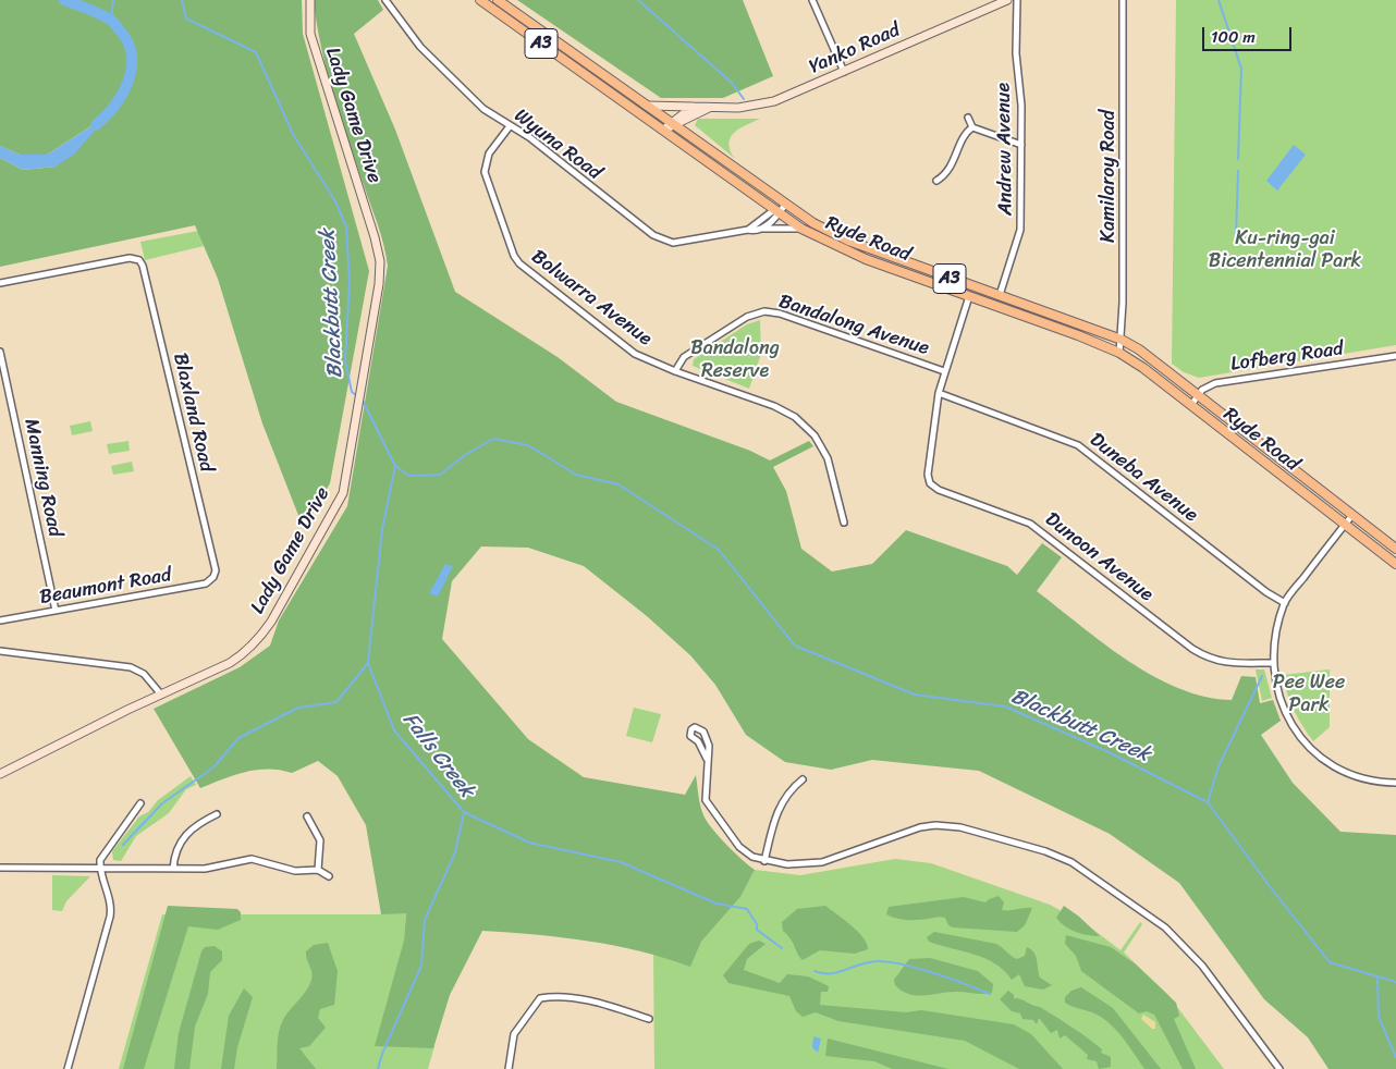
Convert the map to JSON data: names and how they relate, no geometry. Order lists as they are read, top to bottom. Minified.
{"streets":{"highway":["A3","Ryde Road"],"main road":["Yanko Road","Lady Game Drive"],"street":["Wyuna Road","Andrew Avenue","Kamilaroy Road","Bolwarra Avenue","Bandalong Avenue","Lofberg Road","Blaxland Road","Manning Road","Duneba Avenue","Dunoon Avenue","Beaumont Road"]},"crossings":[["Yanko Road","Ryde Road"],["Wyuna Road","Ryde Road"],["Wyuna Road","Bolwarra Avenue"],["Andrew Avenue","Ryde Road"],["Kamilaroy Road","Ryde Road"],["Ryde Road","Lofberg Road"],["Ryde Road","Dunoon Avenue"],["Bolwarra Avenue","Bandalong Avenue"],["Bandalong Avenue","Dunoon Avenue"],["Blaxland Road","Beaumont Road"],["Manning Road","Beaumont Road"],["Duneba Avenue","Dunoon Avenue"]],"water":["Blackbutt Creek","Falls Creek"],"parks":["Ku-ring-gai Bicentennial Park","Bandalong Reserve","Pee Wee Park"],"scale_bar":"100 m"}
